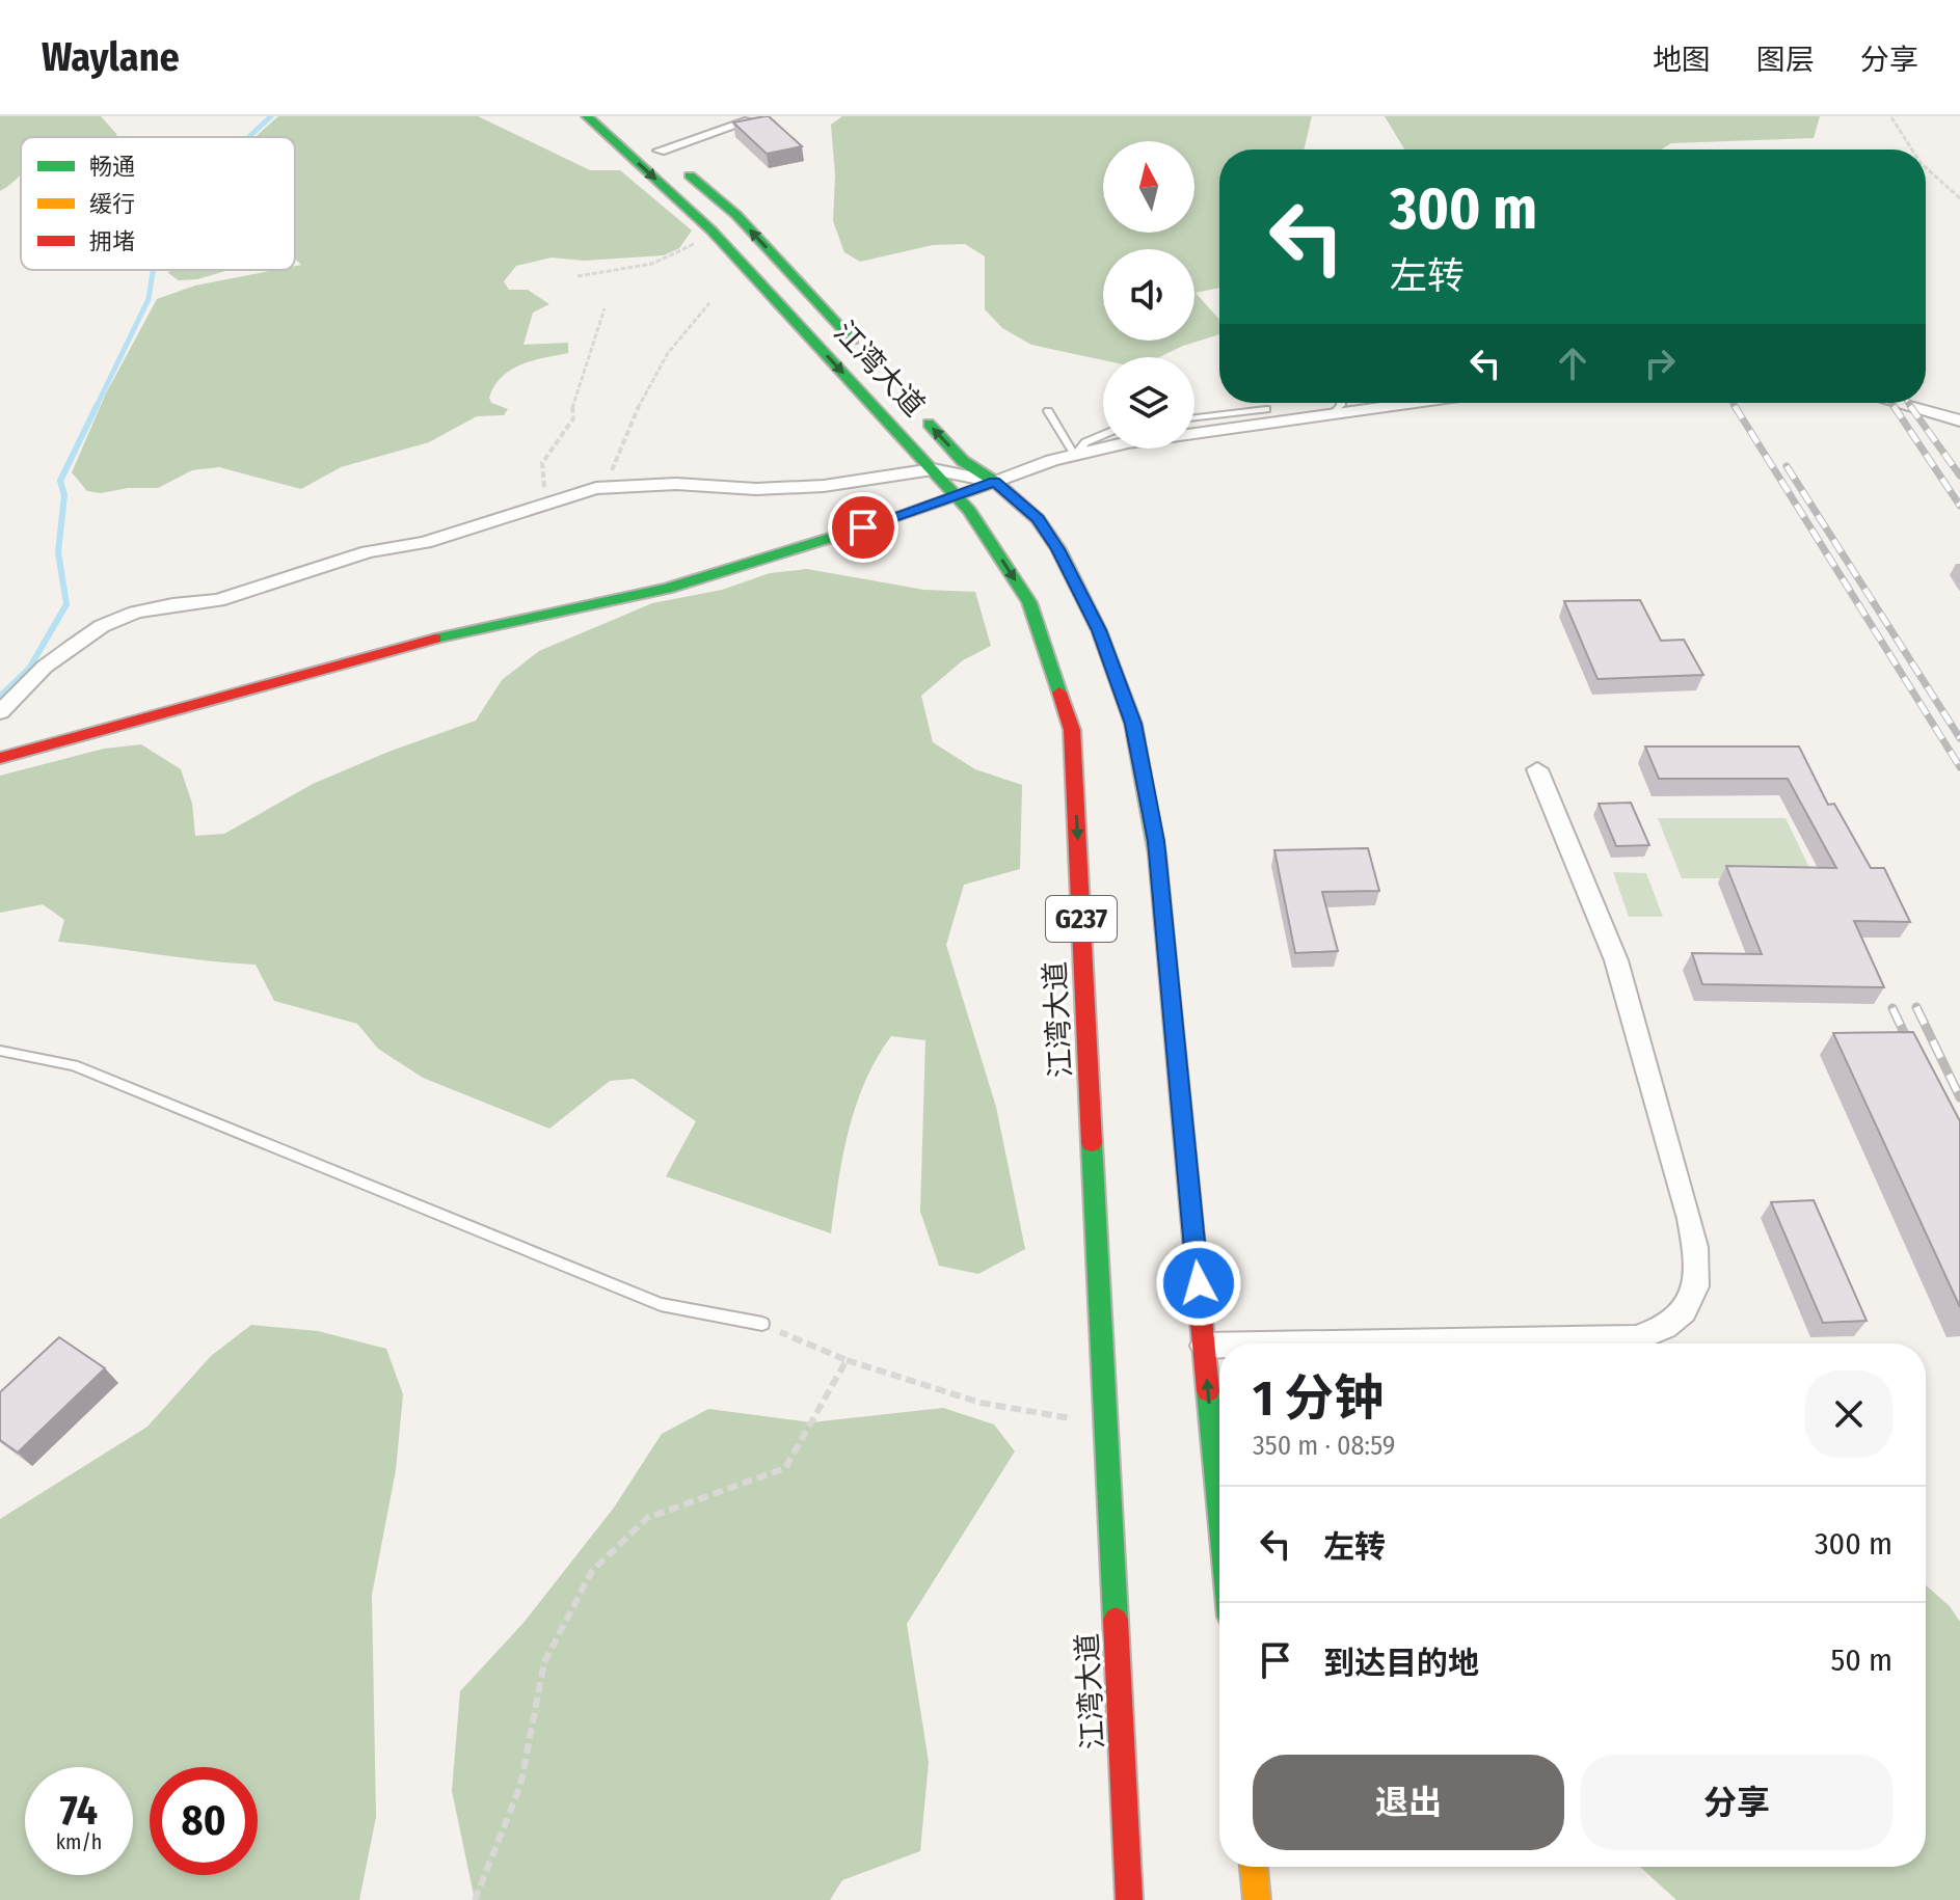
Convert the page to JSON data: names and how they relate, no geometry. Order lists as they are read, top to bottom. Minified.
{"streets":{"main road":["江湾大道","G237"]},"legend":["畅通","缓行","拥堵"],"north":"top","page":{"header":"Waylane","nav":["地图","图层","分享"],"turn":["300 m","左转"],"heading":["1 分钟","350 m · 08:59"],"list":[{"name":"左转","value":"300 m"},{"name":"到达目的地","value":"50 m"}],"buttons":["退出","分享"],"speed":"74 km/h","limit":"80"}}
